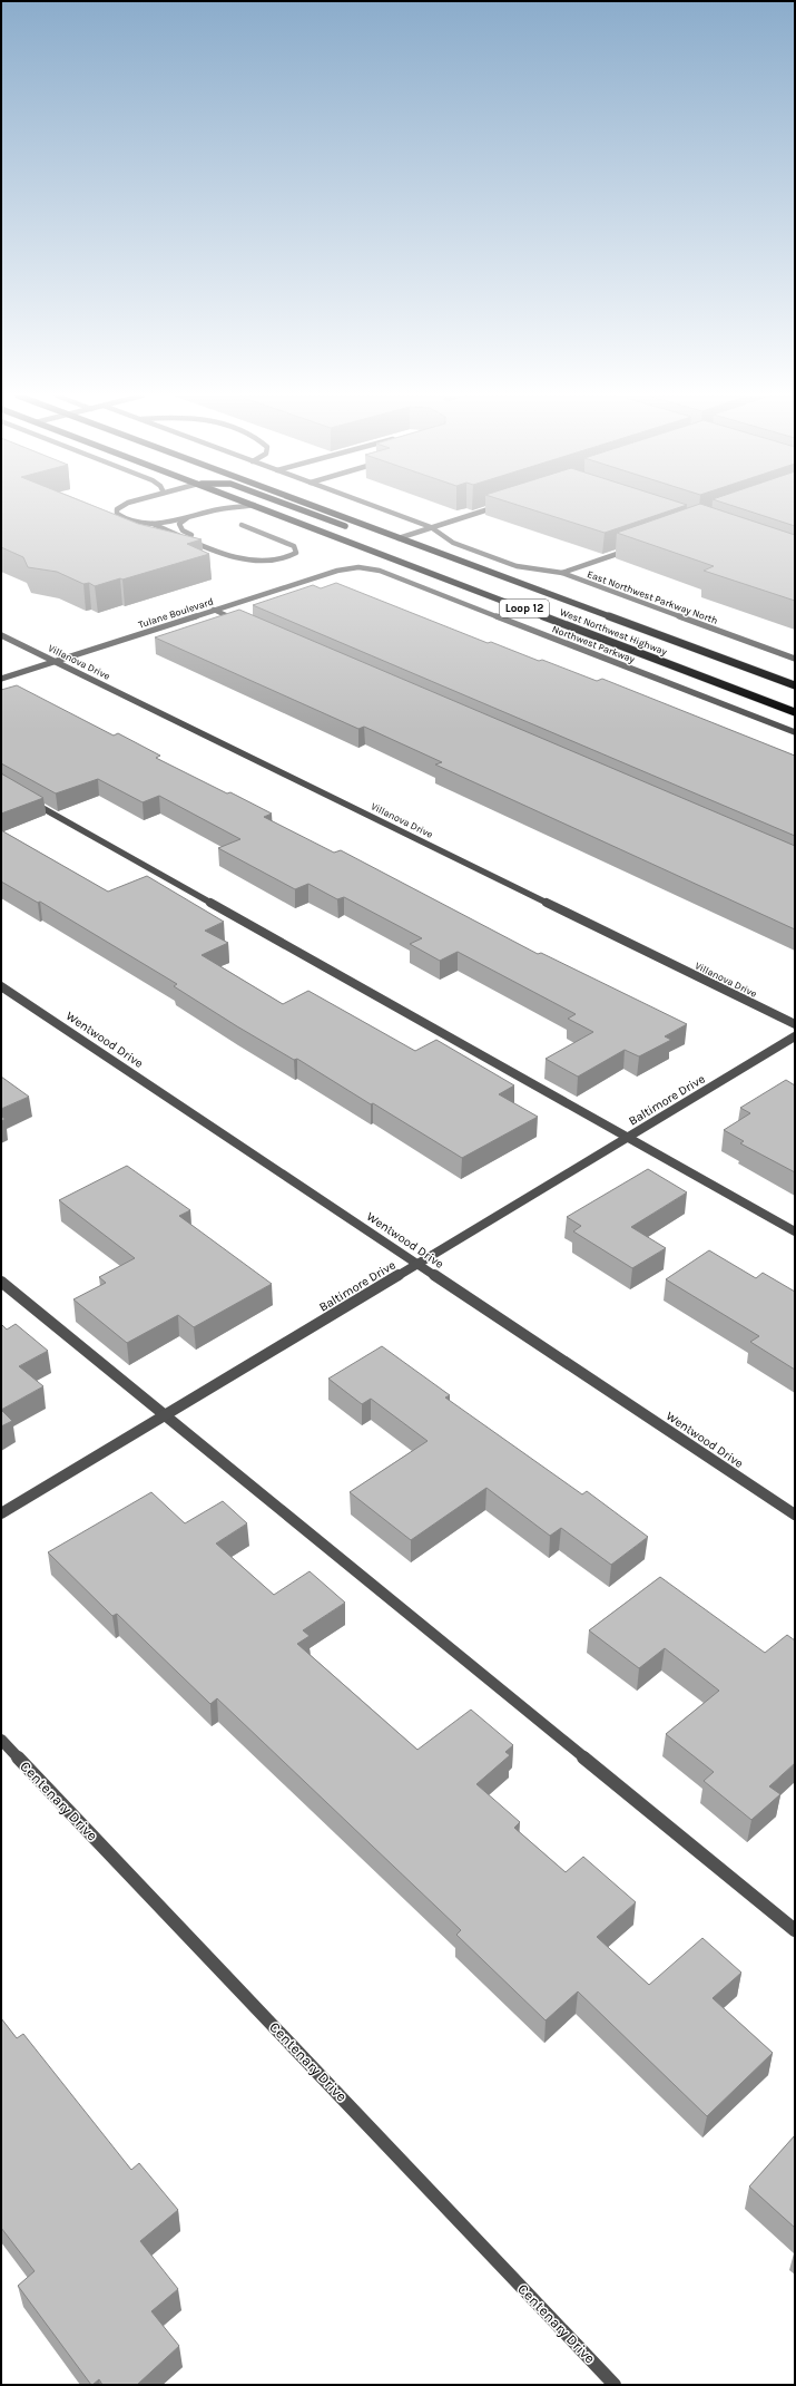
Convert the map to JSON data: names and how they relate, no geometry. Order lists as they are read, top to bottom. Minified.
{"streets":{"main road":["Loop 12","West Northwest Highway"],"street":["East Northwest Parkway North","Tulane Boulevard","Northwest Parkway","Villanova Drive","Wentwood Drive","Baltimore Drive","Centenary Drive"]},"crossings":[["Tulane Boulevard","Northwest Parkway"],["Tulane Boulevard","Villanova Drive"],["Wentwood Drive","Baltimore Drive"]]}
